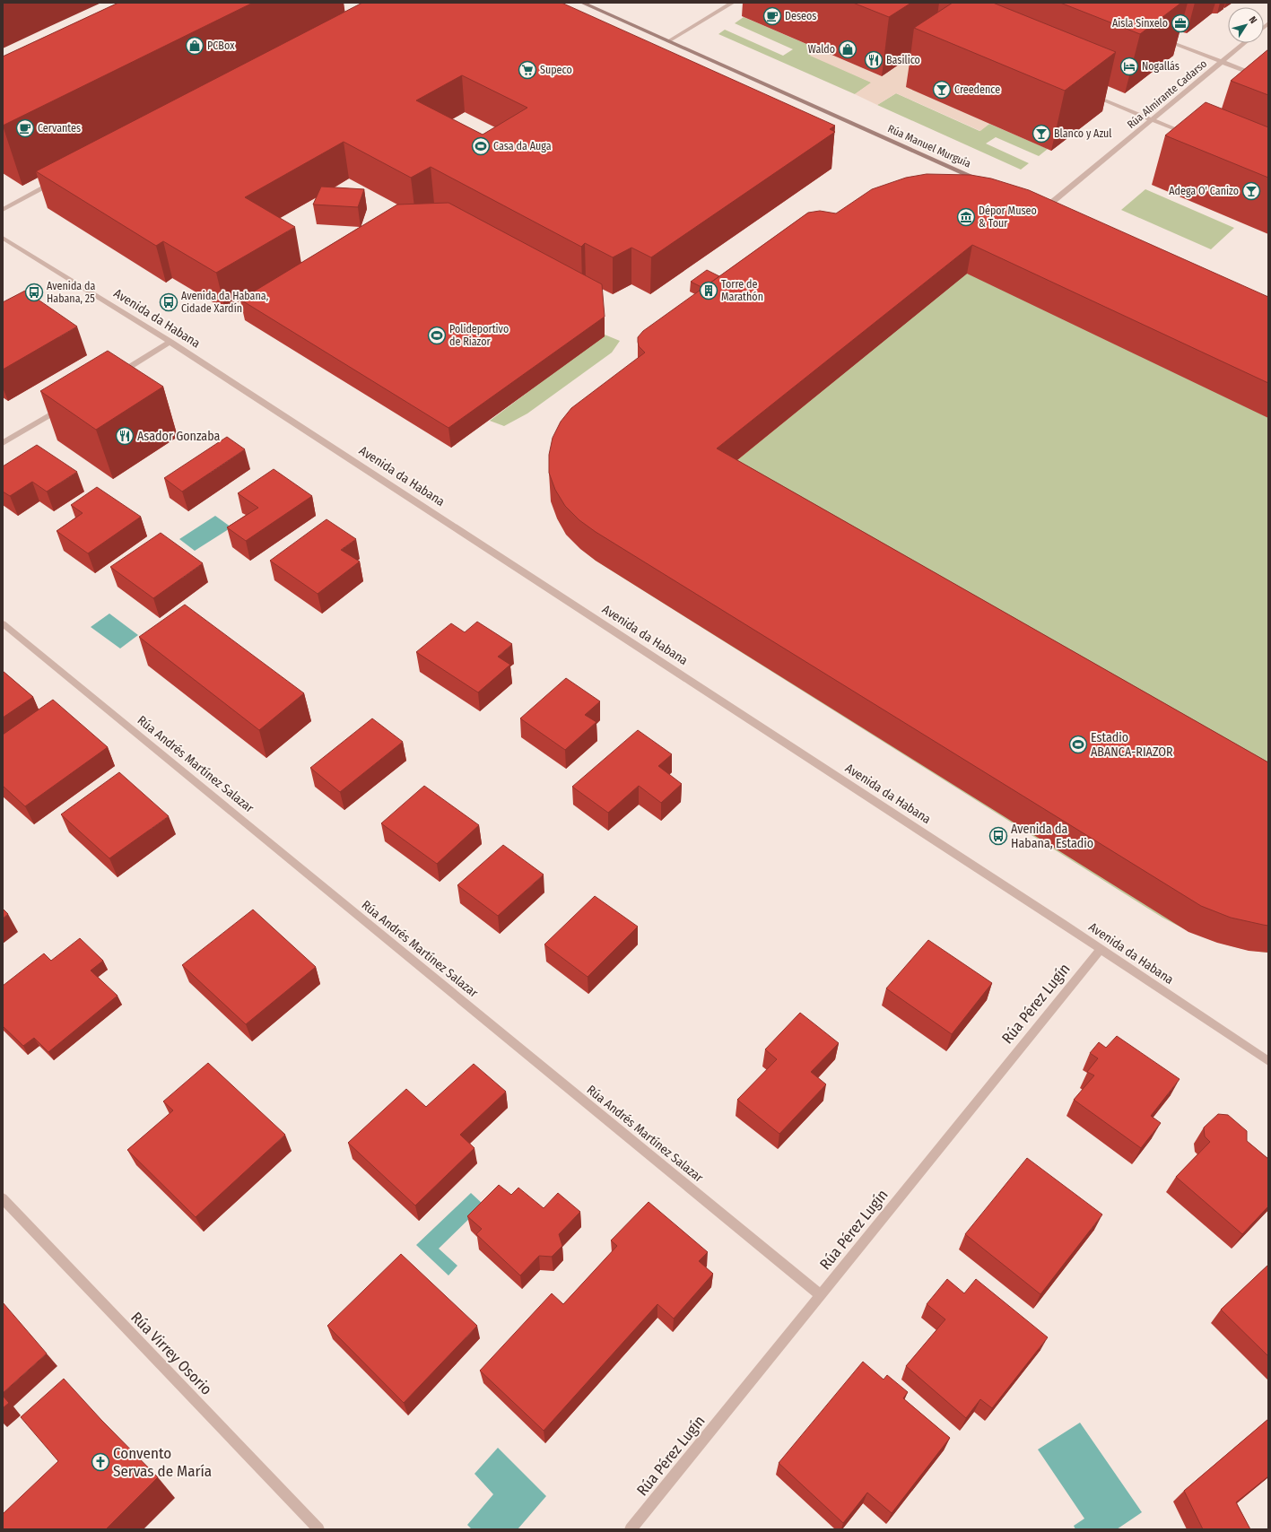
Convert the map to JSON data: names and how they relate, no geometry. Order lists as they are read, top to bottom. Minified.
{"streets":{"main road":["Rúa Manuel Murguía"],"street":["Rúa Almirante Cadarso","Avenida da Habana","Rúa Andrés Martínez Salazar","Rúa Pérez Lugín","Rúa Virrey Osorio"]},"crossings":[["Avenida da Habana","Rúa Pérez Lugín"],["Rúa Andrés Martínez Salazar","Rúa Pérez Lugín"]],"places":{"cafe":["Deseos","Cervantes"],"office":["Aisla Sinxelo"],"shop":["PCBox","Waldo"],"restaurant":["Basilico","Asador Gonzaba"],"hotel":["Nogallás"],"supermarket":["Supeco"],"bar":["Creedence","Blanco y Azul","Adega O' Canizo"],"sports":["Casa da Auga","Polideportivo de Riazor","Estadio ABANCA-RIAZOR"],"museum":["Dépor Museo & Tour"],"building":["Torre de Marathón"],"bus stop":["Avenida da Habana, 25","Avenida da Habana, Cidade Xardín","Avenida da Habana, Estadio"],"church":["Convento Servas de María"]},"north":"top right"}
